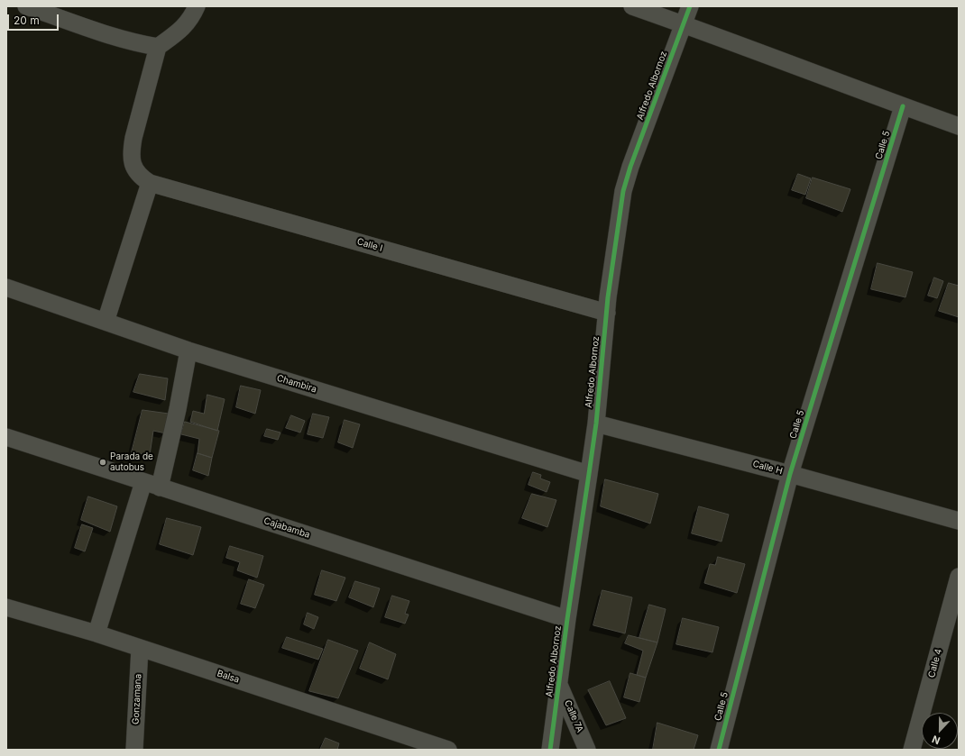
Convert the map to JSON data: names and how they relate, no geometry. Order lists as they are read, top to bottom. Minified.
{"streets":{"street":["Alfredo Albornoz","Calle 5","Calle I","Chambira","Calle H","Cajabamba","Calle 4","Balsa","Gonzamana","Calle 7A"]},"crossings":[["Alfredo Albornoz","Calle I"],["Alfredo Albornoz","Chambira"],["Alfredo Albornoz","Calle H"],["Alfredo Albornoz","Cajabamba"],["Alfredo Albornoz","Calle 7A"],["Calle 5","Calle H"],["Balsa","Gonzamana"]],"places":["Parada de autobus"],"scale_bar":"20 m","north":"bottom"}
